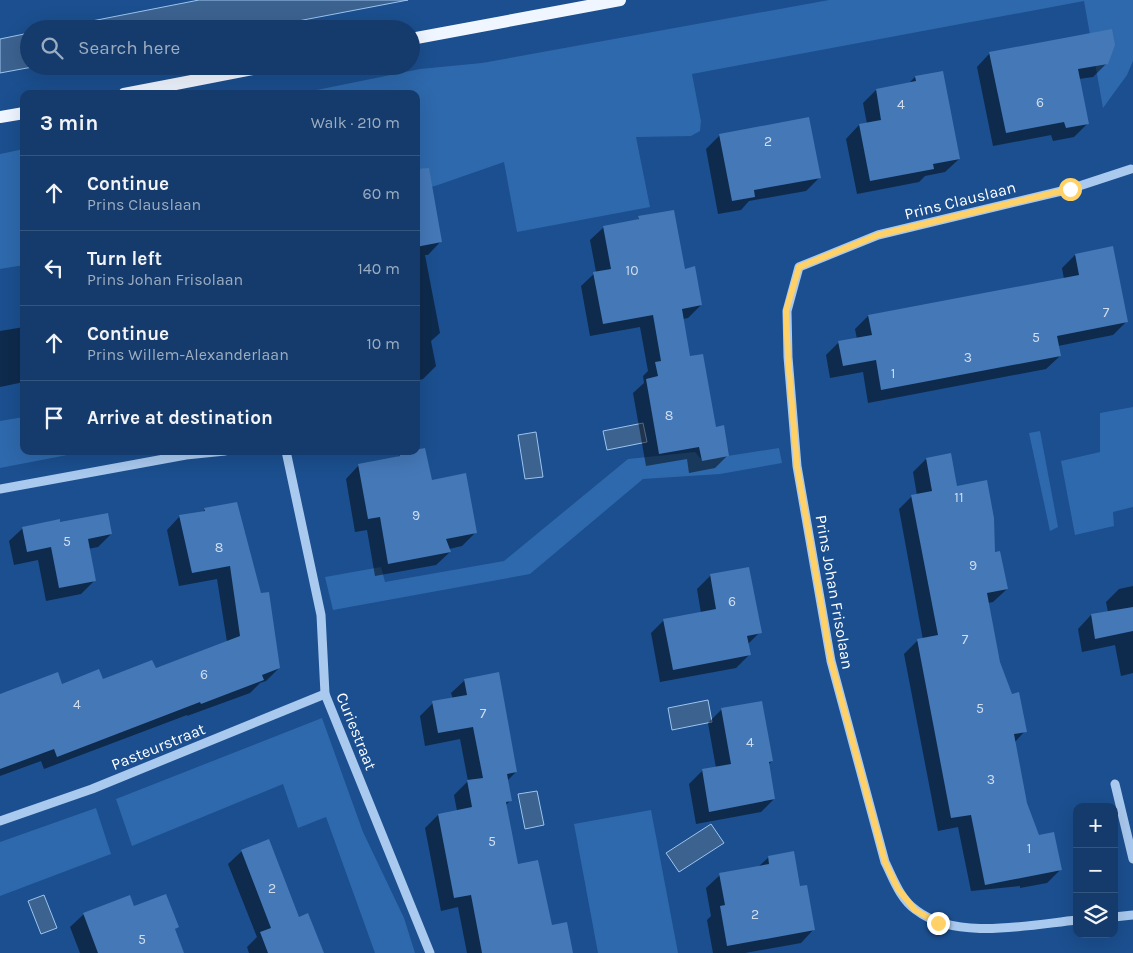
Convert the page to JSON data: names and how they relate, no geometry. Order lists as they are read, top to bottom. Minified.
{"streets":{"street":["Prins Clauslaan","Prins Johan Frisolaan","Curiestraat","Pasteurstraat"]},"crossings":[["Prins Clauslaan","Prins Johan Frisolaan"],["Curiestraat","Pasteurstraat"]],"house_numbers":["6","4","2","10","7","5","3","1","8","11","9","5","8","9","6","7","6","4","5","7","4","3","5","1","2","2","5"],"page":{"search":"Search here","heading":["3 min","Walk · 210 m"],"list":[["Continue","Prins Clauslaan","60 m"],["Turn left","Prins Johan Frisolaan","140 m"],["Continue","Prins Willem-Alexanderlaan","10 m"],"Arrive at destination"],"map_buttons":["+","−"]}}
